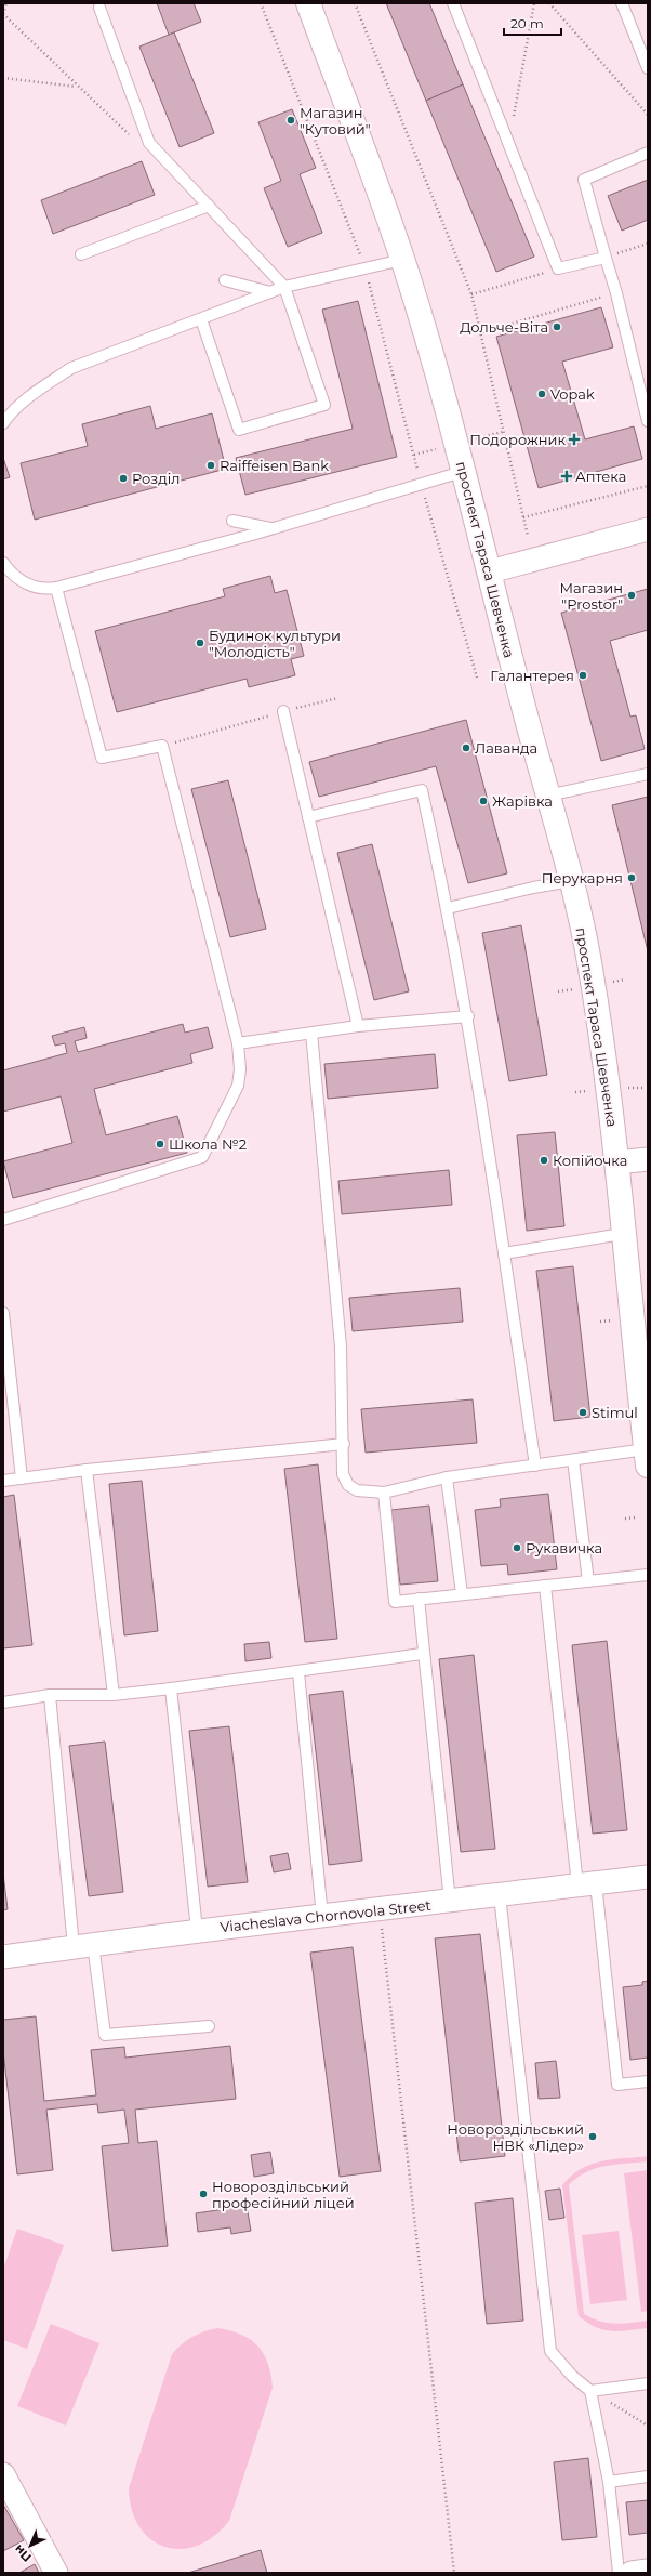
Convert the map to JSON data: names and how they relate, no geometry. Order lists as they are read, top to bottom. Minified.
{"streets":{"street":["проспект Тараса Шевченка","Viacheslava Chornovola Street"]},"places":{"other":["Магазин \"Кутовий\"","Дольче-Віта","Vopak","Raiffeisen Bank","Розділ","Магазин \"Prostor\"","Будинок культури \"Молодість\"","Галантерея","Лаванда","Жарівка","Перукарня","Школа №2","Копійочка","Stimul","Рукавичка","Новороздільський НВК «Лідер»","Новороздільський професійний ліцей"],"health":["Подорожник","Аптека"]},"scale_bar":"20 m","north":"bottom left"}
